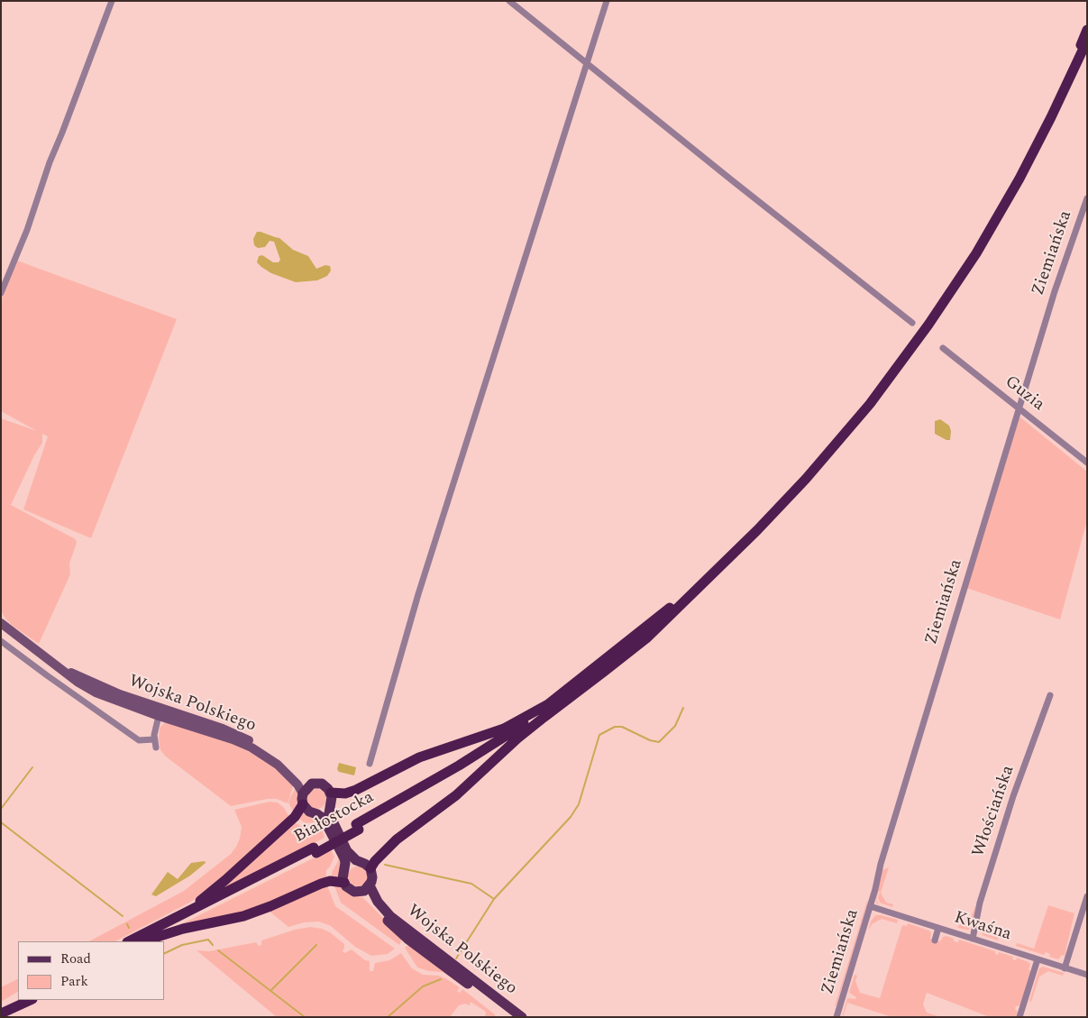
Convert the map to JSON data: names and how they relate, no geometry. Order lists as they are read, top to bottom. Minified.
{"streets":{"highway":["Białostocka"],"main road":["Wojska Polskiego"],"street":["Ziemiańska","Guzia","Włościańska","Kwaśna"]},"crossings":[["Ziemiańska","Guzia"],["Ziemiańska","Kwaśna"],["Włościańska","Kwaśna"]],"legend":["Road","Park"]}
